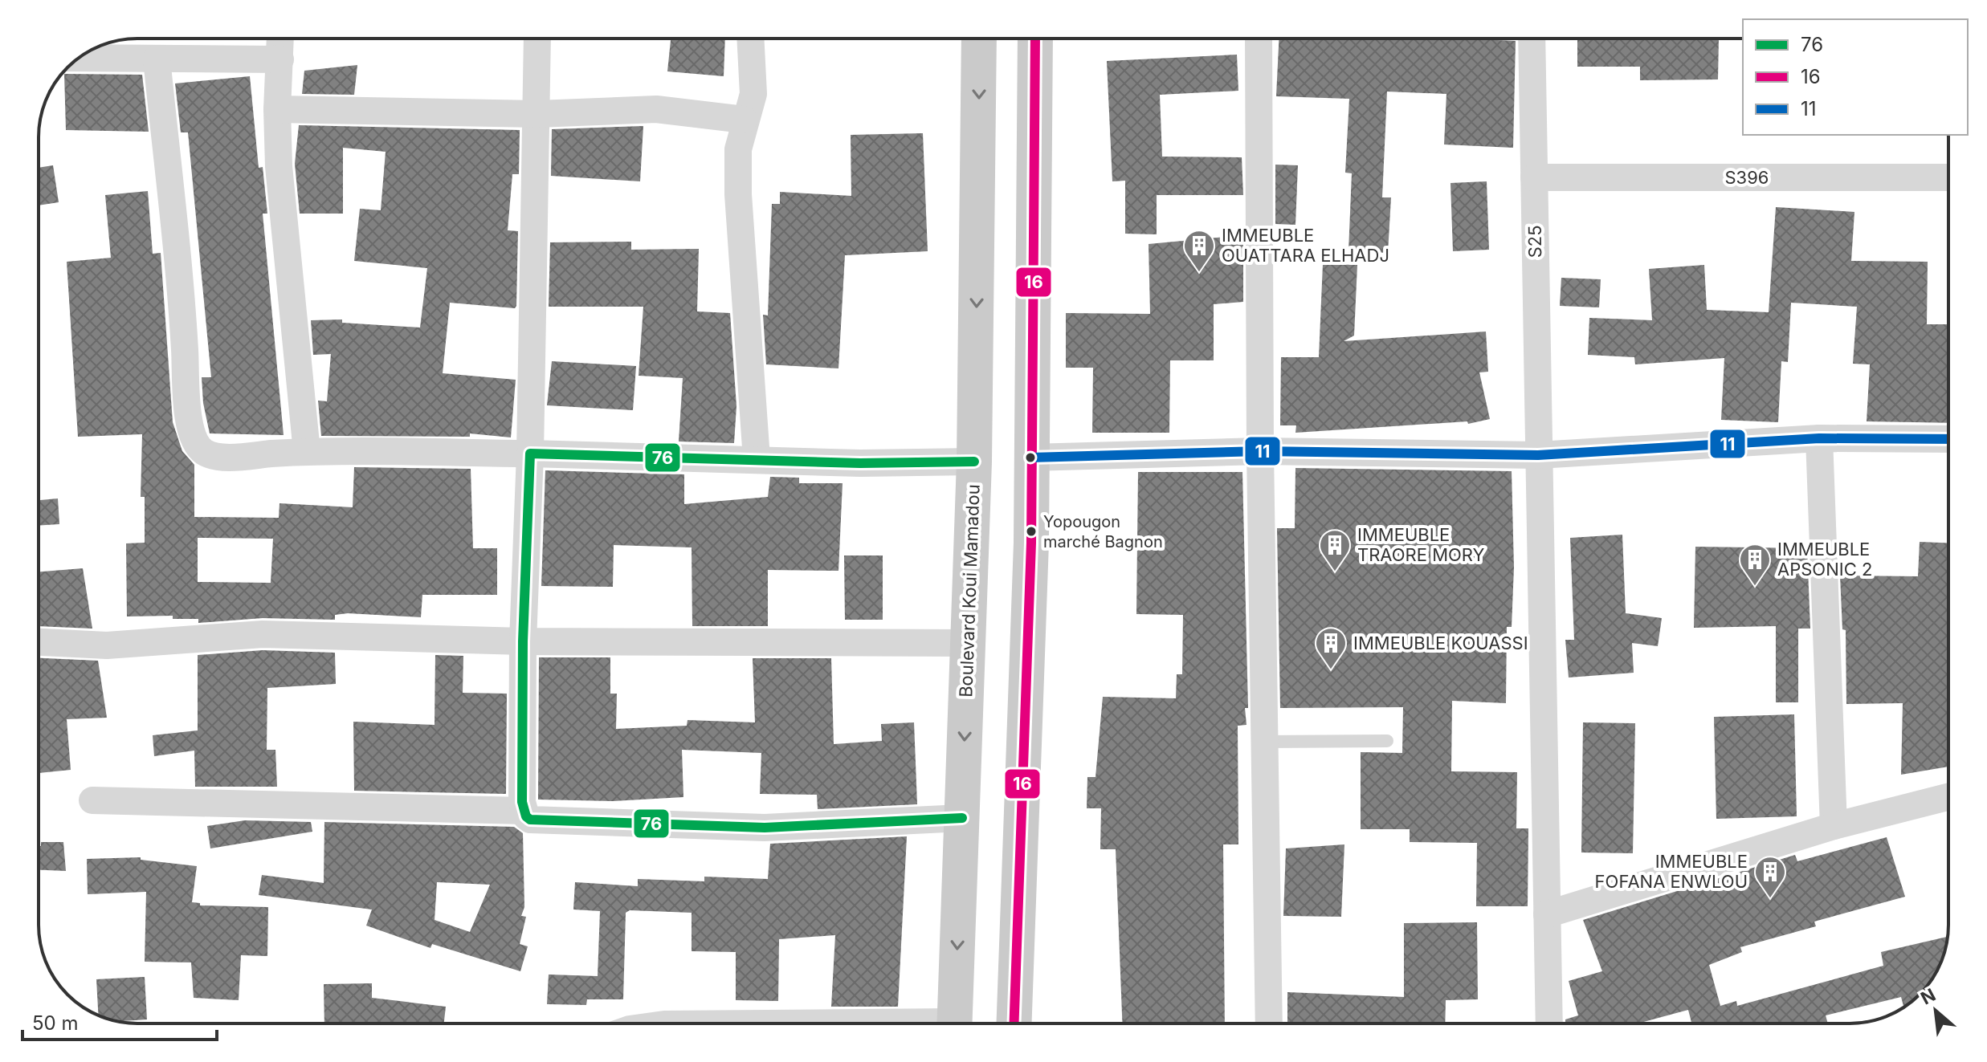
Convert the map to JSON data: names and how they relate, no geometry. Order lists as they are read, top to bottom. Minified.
{"streets":{"main road":["Boulevard Koui Mamadou"],"street":["S396","S25"]},"crossings":[["S396","S25"]],"places":{"building":["IMMEUBLE OUATTARA ELHADJ","IMMEUBLE TRAORE MORY","IMMEUBLE APSONIC 2","IMMEUBLE KOUASSI","IMMEUBLE FOFANA ENWLOU"],"other":["Yopougon marché Bagnon"]},"lines":["transit line 16","transit line 11","transit line 76"],"legend":["76","16","11"],"scale_bar":"50 m","north":"top left"}
